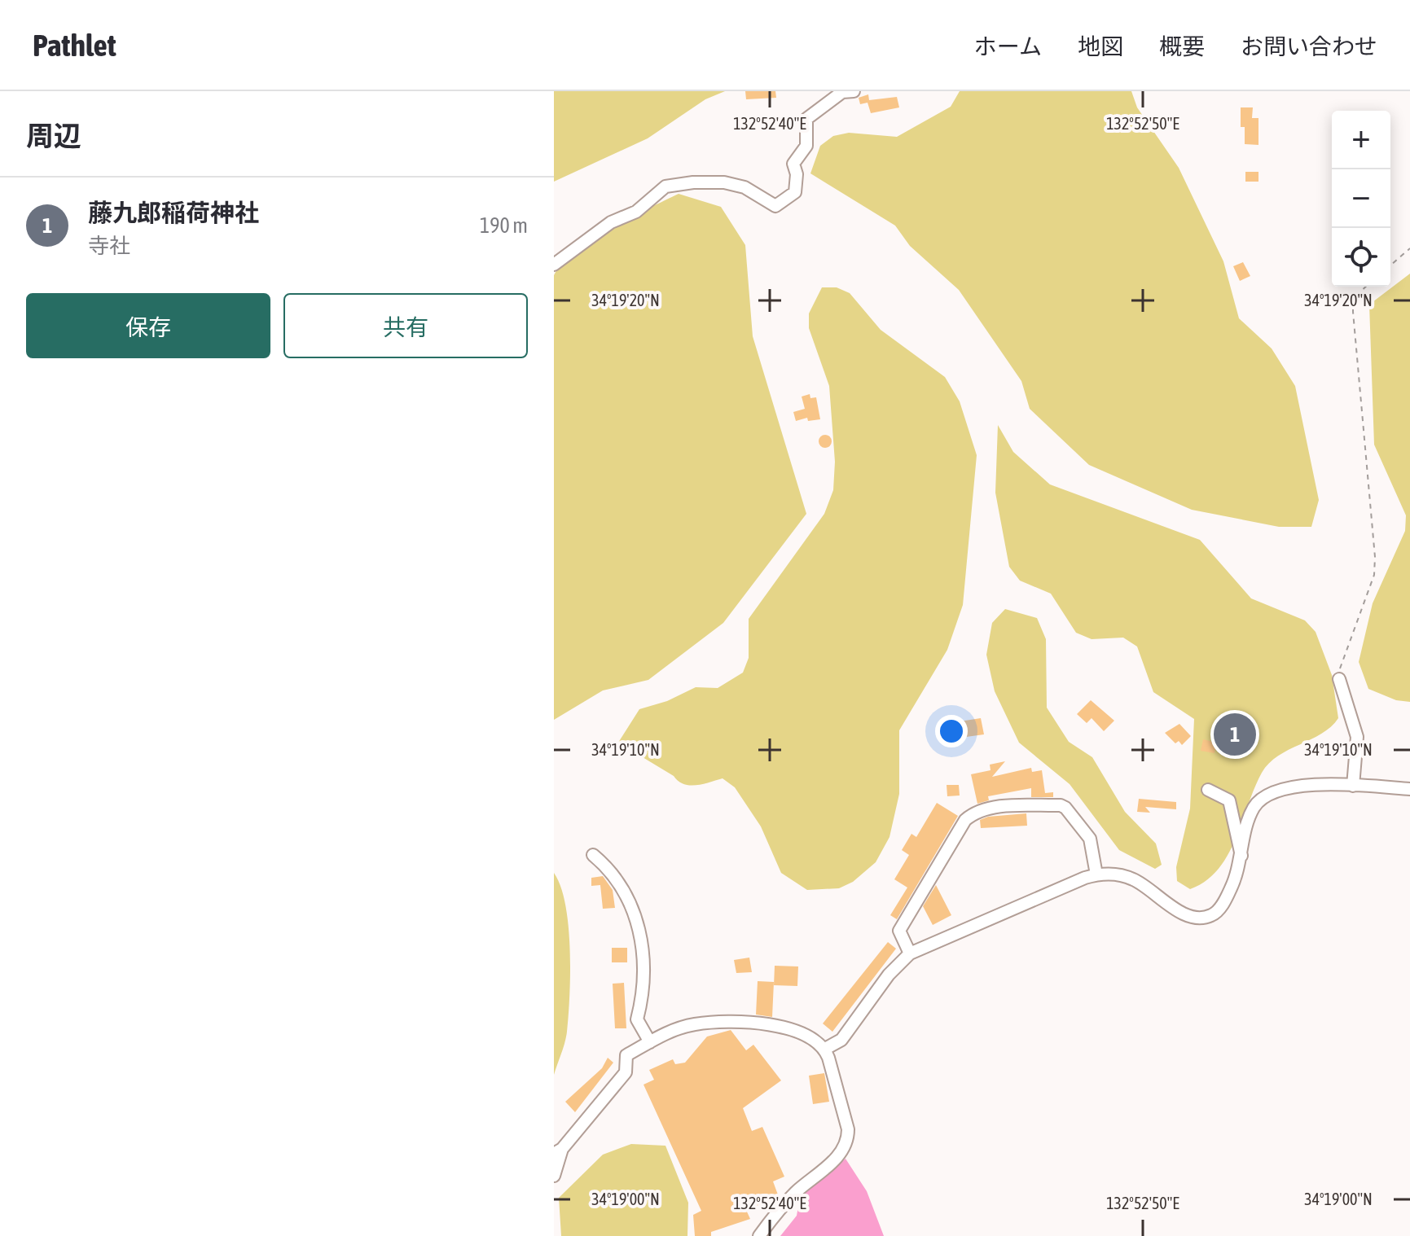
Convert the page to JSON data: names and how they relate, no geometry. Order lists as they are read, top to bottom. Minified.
{"page":{"header":"Pathlet","nav":["ホーム","地図","概要","お問い合わせ"],"heading":"周辺","map_buttons":["+","−"],"list":[{"mark":"1","name":"藤九郎稲荷神社","note":"寺社","value":"190 m"}],"buttons":["保存","共有"],"pins":"1"},"coordinates":["132°52'40\"E","132°52'50\"E","34°19'20\"N","34°19'10\"N","34°19'00\"N"]}
